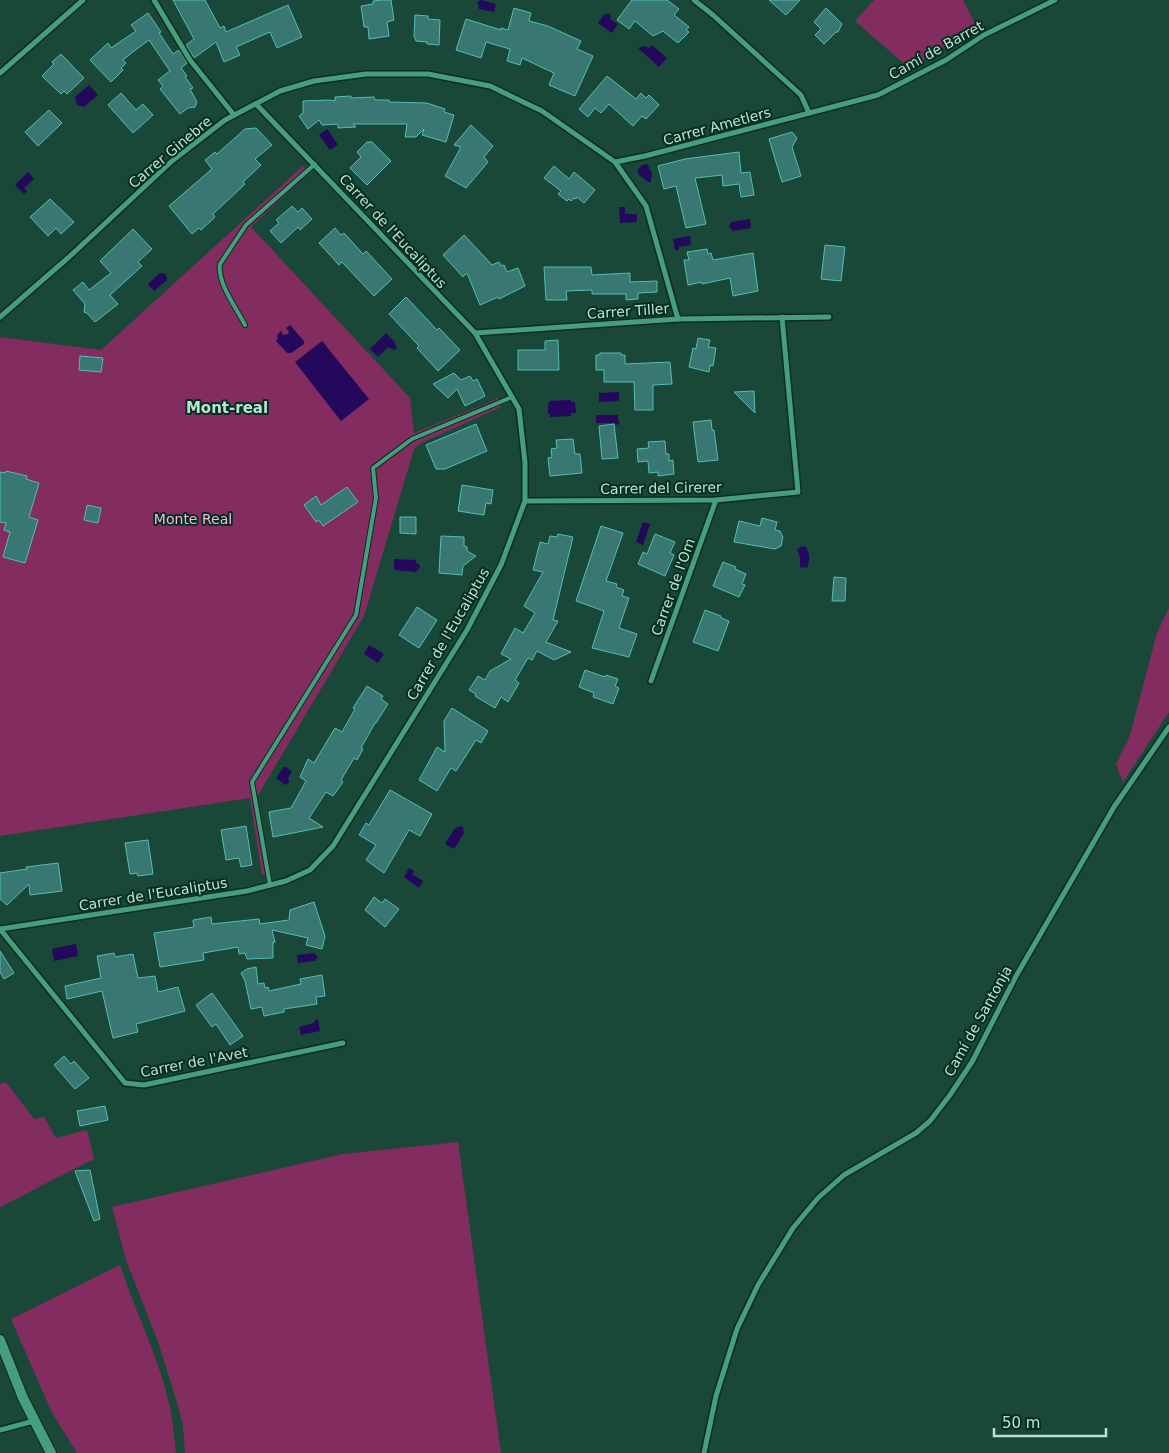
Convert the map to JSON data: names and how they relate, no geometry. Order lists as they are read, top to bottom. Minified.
{"streets":{"street":["Camí de Barret","Carrer Ametlers","Carrer Ginebre","Carrer de l'Eucaliptus","Carrer Tiller","Carrer del Cirerer","Carrer de l'Om","Camí de Santonja","Carrer de l'Avet"]},"crossings":[["Camí de Barret","Carrer Ametlers"],["Carrer Ametlers","Carrer Ginebre"],["Carrer Ginebre","Carrer de l'Eucaliptus"],["Carrer Ginebre","Carrer Tiller"],["Carrer de l'Eucaliptus","Carrer Tiller"],["Carrer de l'Eucaliptus","Carrer del Cirerer"],["Carrer de l'Eucaliptus","Carrer de l'Avet"],["Carrer Tiller","Carrer del Cirerer"],["Carrer del Cirerer","Carrer de l'Om"]],"districts":["Mont-real"],"parks":["Monte Real"],"scale_bar":"50 m"}
